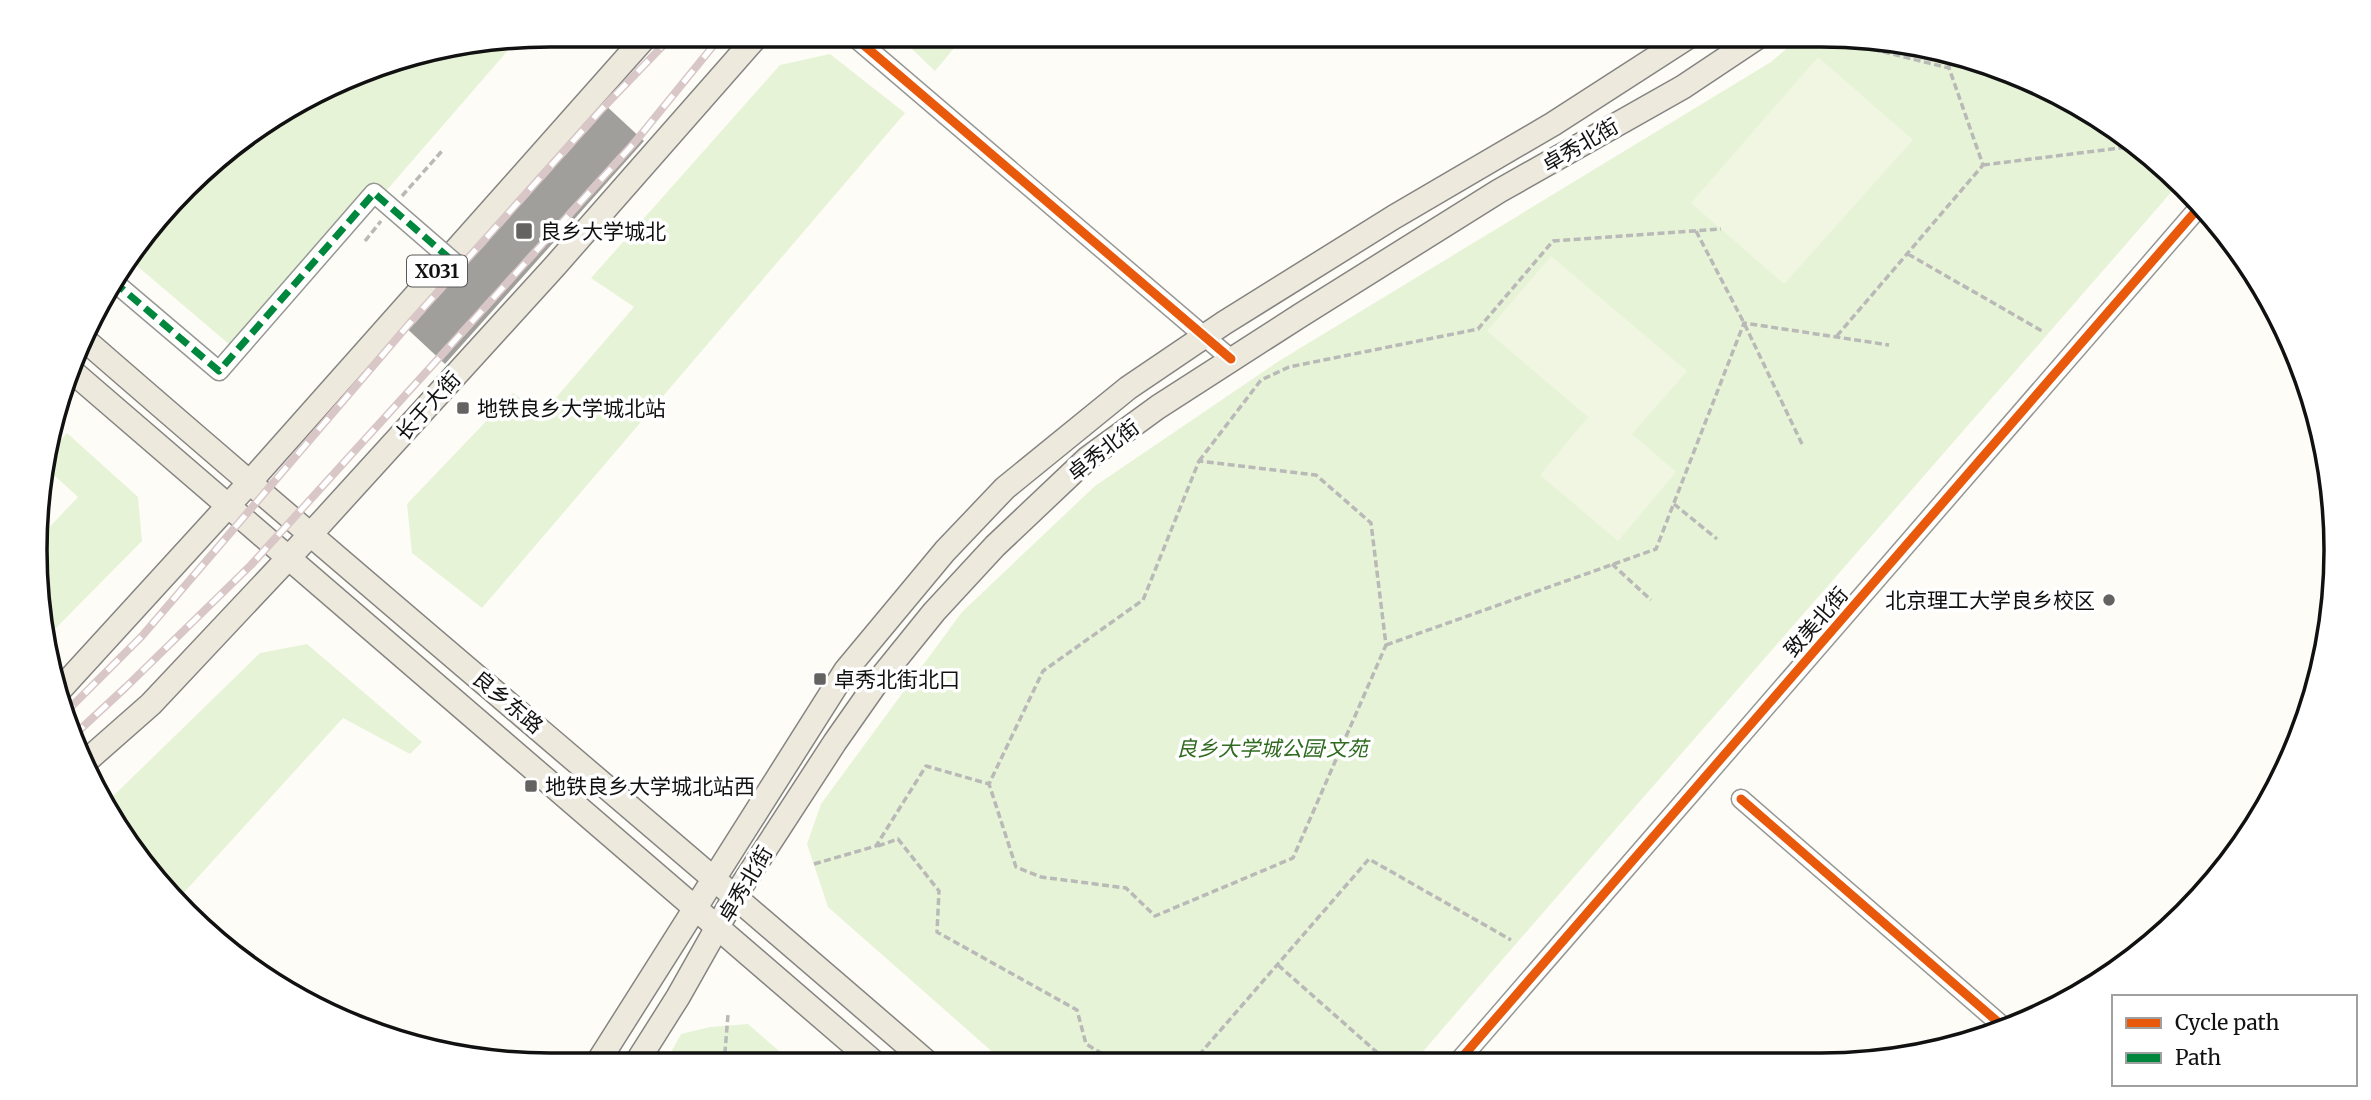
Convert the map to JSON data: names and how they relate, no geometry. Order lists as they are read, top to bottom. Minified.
{"streets":{"main road":["卓秀北街","X031","长于大街","良乡东路"],"street":["致美北街"]},"crossings":[["卓秀北街","良乡东路"],["X031","良乡东路"],["长于大街","良乡东路"]],"parks":["良乡大学城公园·文苑"],"places":{"transit":["良乡大学城北","地铁良乡大学城北站","卓秀北街北口","地铁良乡大学城北站西"],"other":["北京理工大学良乡校区"]},"legend":["Cycle path","Path"]}
